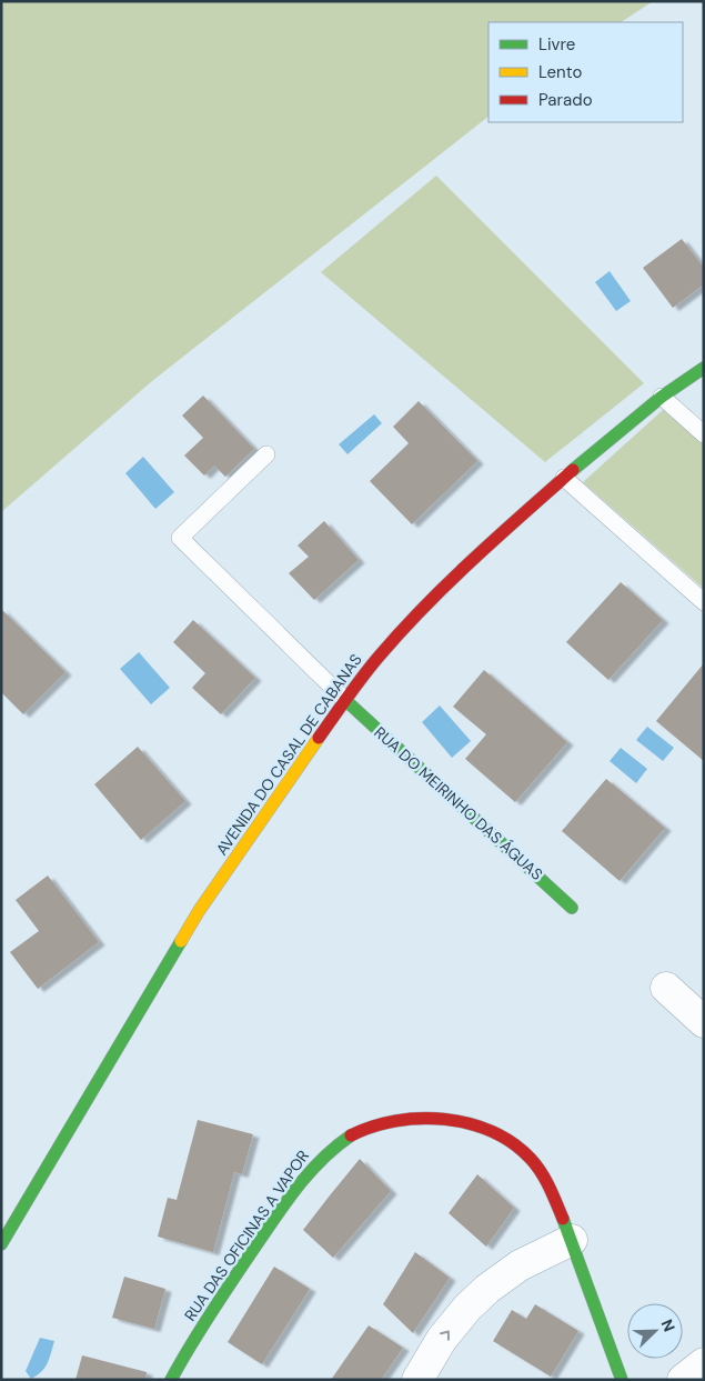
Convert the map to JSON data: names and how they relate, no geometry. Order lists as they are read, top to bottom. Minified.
{"streets":{"street":["AVENIDA DO CASAL DE CABANAS","RUA DO MEIRINHO DAS ÁGUAS","RUA DAS OFICINAS A VAPOR"]},"crossings":[["AVENIDA DO CASAL DE CABANAS","RUA DO MEIRINHO DAS ÁGUAS"]],"legend":["Livre","Lento","Parado"],"north":"top right"}
